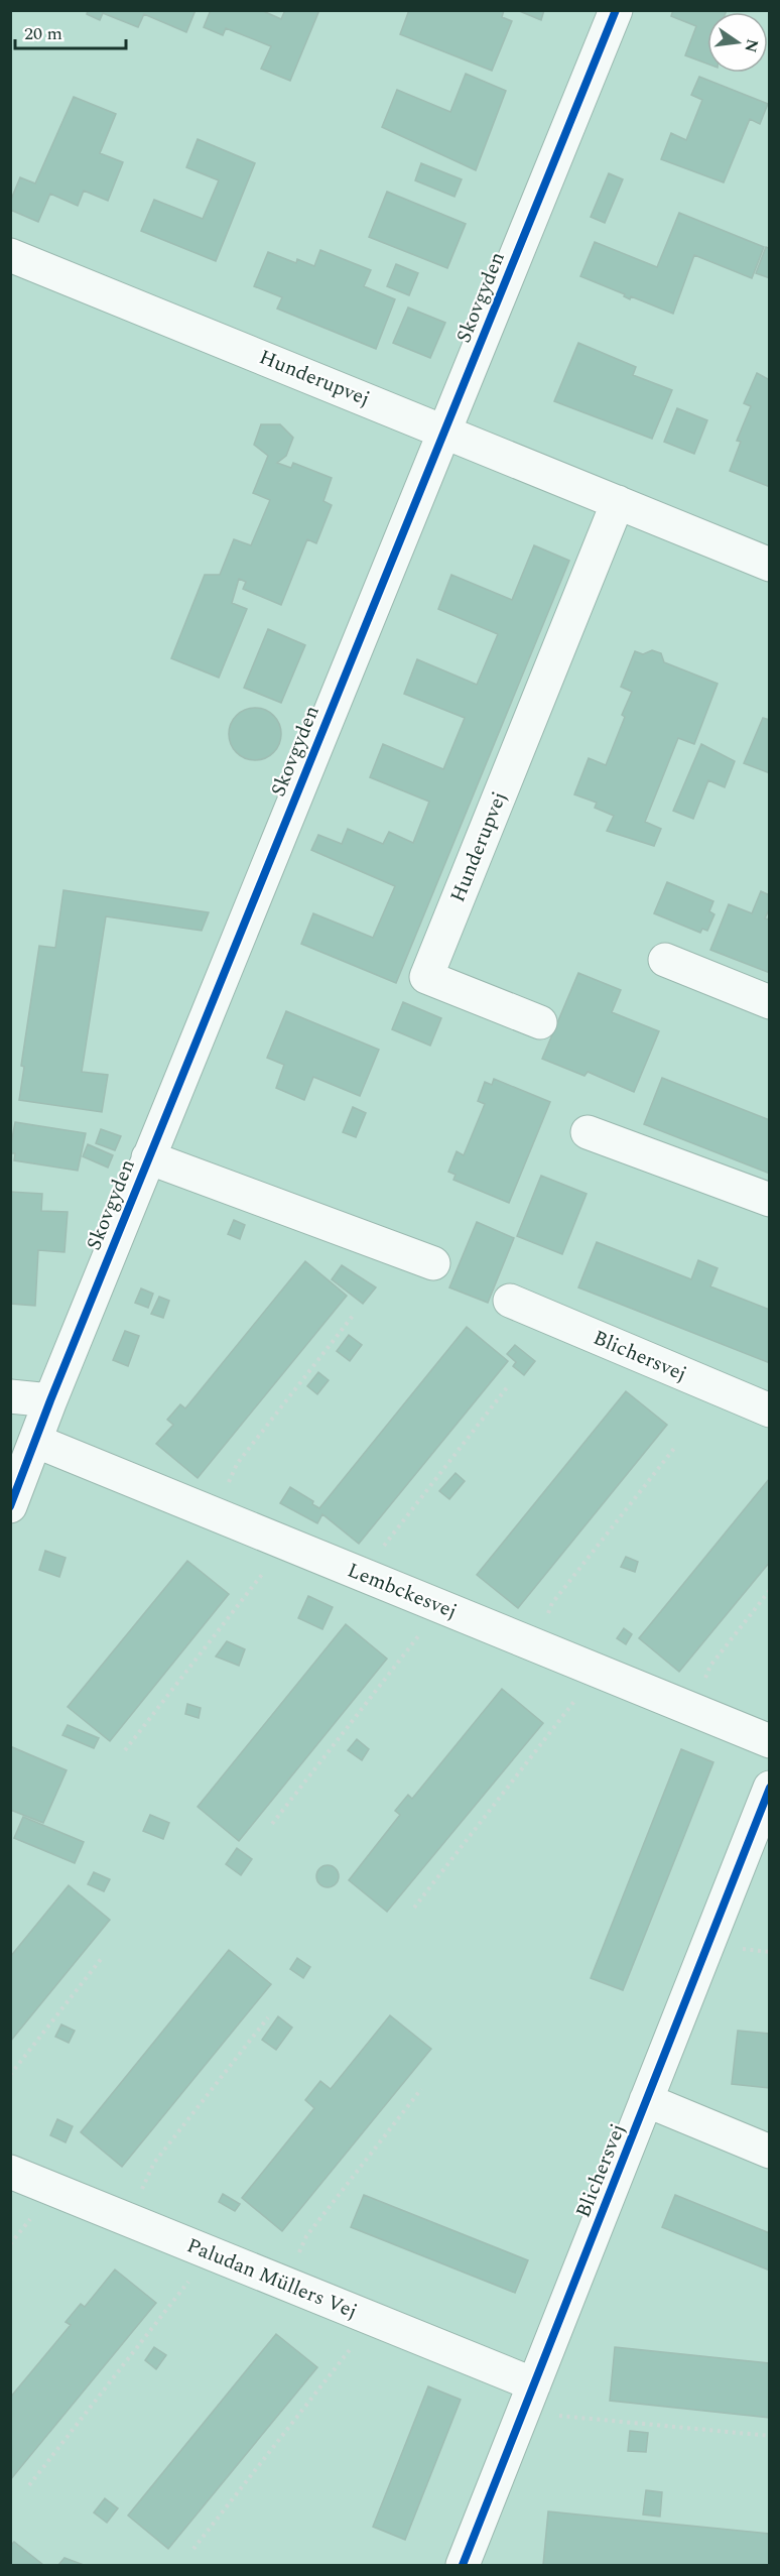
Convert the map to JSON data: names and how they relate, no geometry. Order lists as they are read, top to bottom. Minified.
{"streets":{"street":["Skovgyden","Hunderupvej","Blichersvej","Lembckesvej","Paludan Müllers Vej"]},"crossings":[["Skovgyden","Hunderupvej"],["Skovgyden","Lembckesvej"],["Blichersvej","Paludan Müllers Vej"]],"scale_bar":"20 m","north":"right"}
